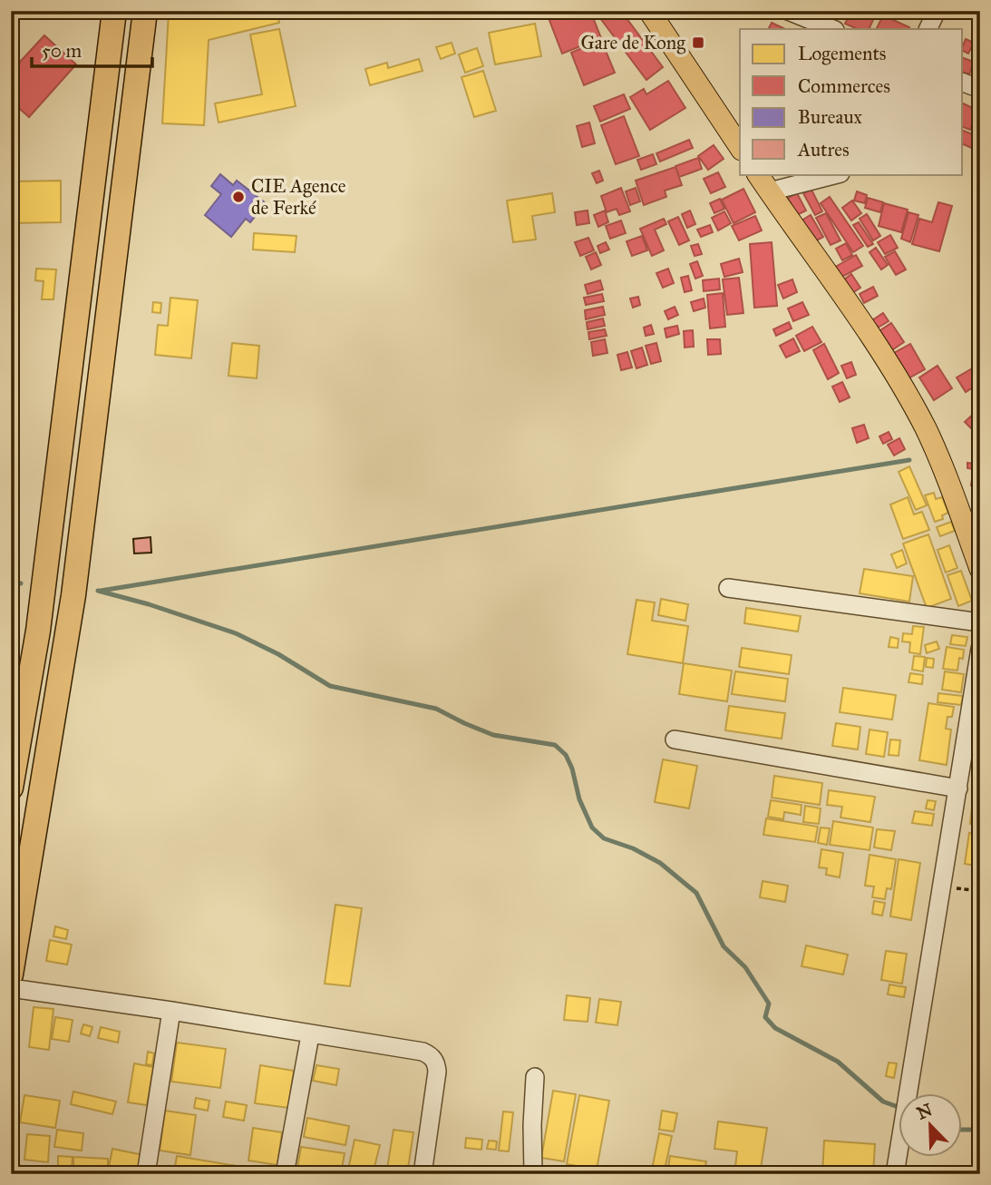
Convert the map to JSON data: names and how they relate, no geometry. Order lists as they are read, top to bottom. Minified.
{"places":{"transit":["Gare de Kong"],"other":["CIE Agence de Ferké"]},"legend":["Logements","Commerces","Bureaux","Autres"],"scale_bar":"50 m","north":"top left"}
